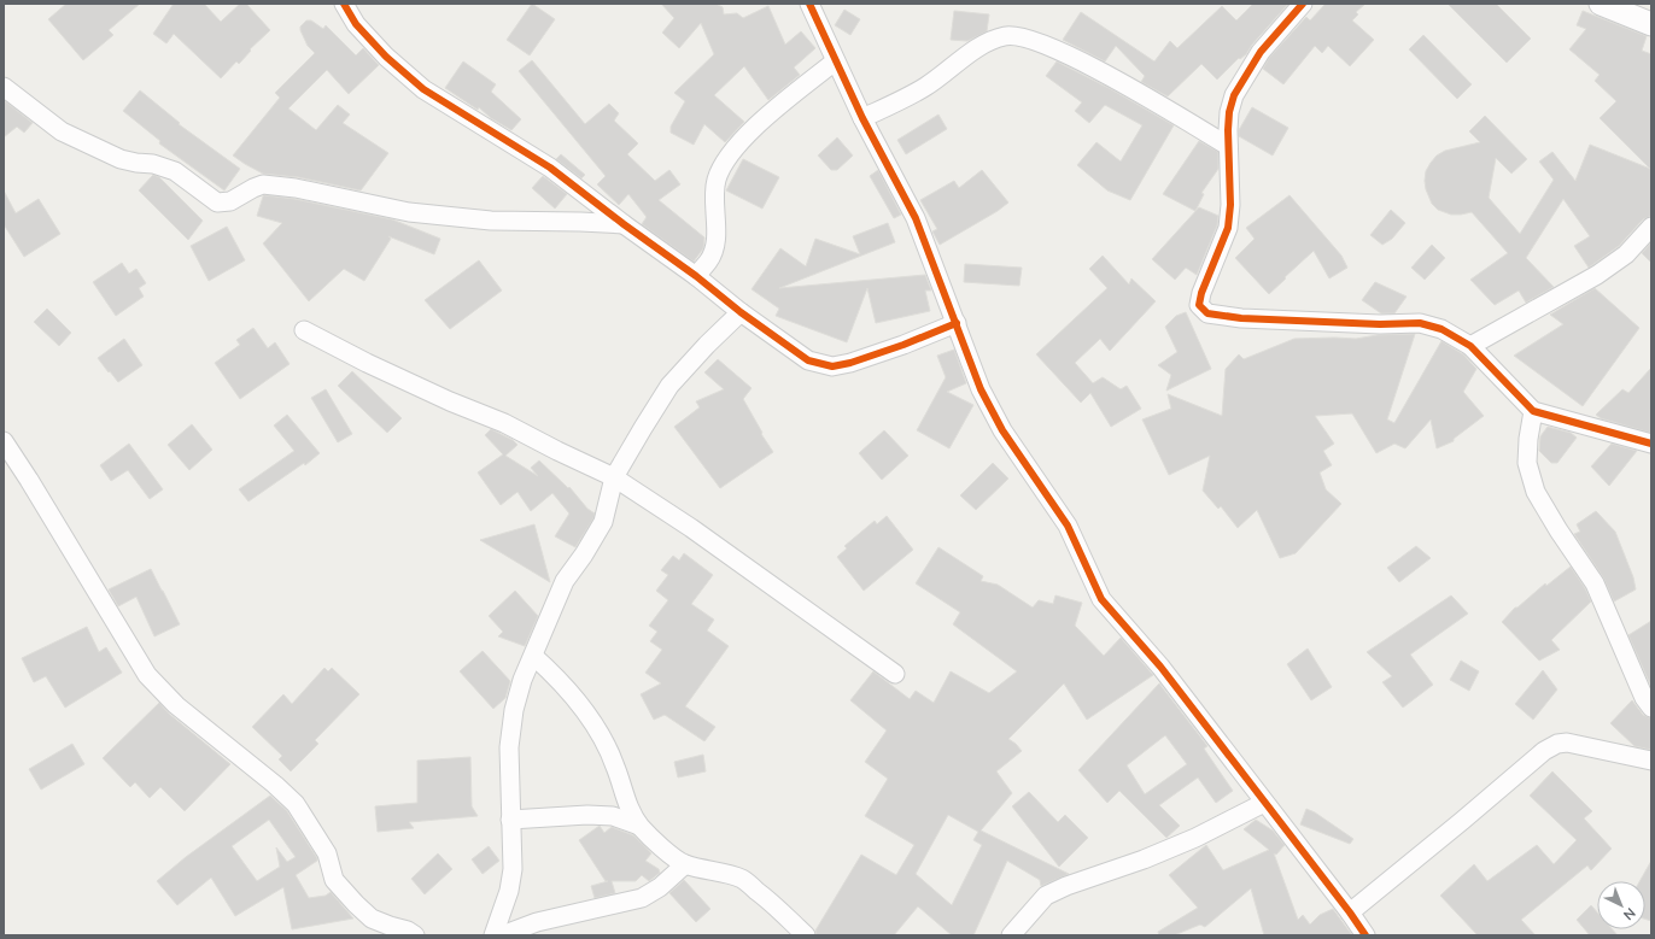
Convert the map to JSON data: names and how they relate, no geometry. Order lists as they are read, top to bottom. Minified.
{"north":"bottom right"}
